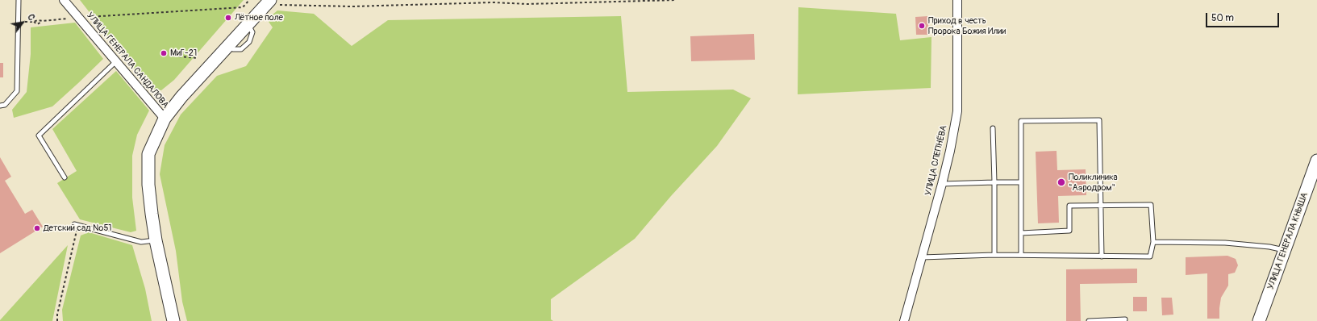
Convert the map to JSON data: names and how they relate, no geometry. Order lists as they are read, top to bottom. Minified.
{"streets":{"street":["УЛИЦА ГЕНЕРАЛА САНДАЛОВА","УЛИЦА СЛЕПНЁВА","УЛИЦА ГЕНЕРАЛА КНЫША"]},"places":["Лётное поле","Приход в честь Пророка Божия Илии","МиГ-21","Поликлиника \"Аэродром\"","Детский сад №51"],"scale_bar":"50 m","north":"top right"}
